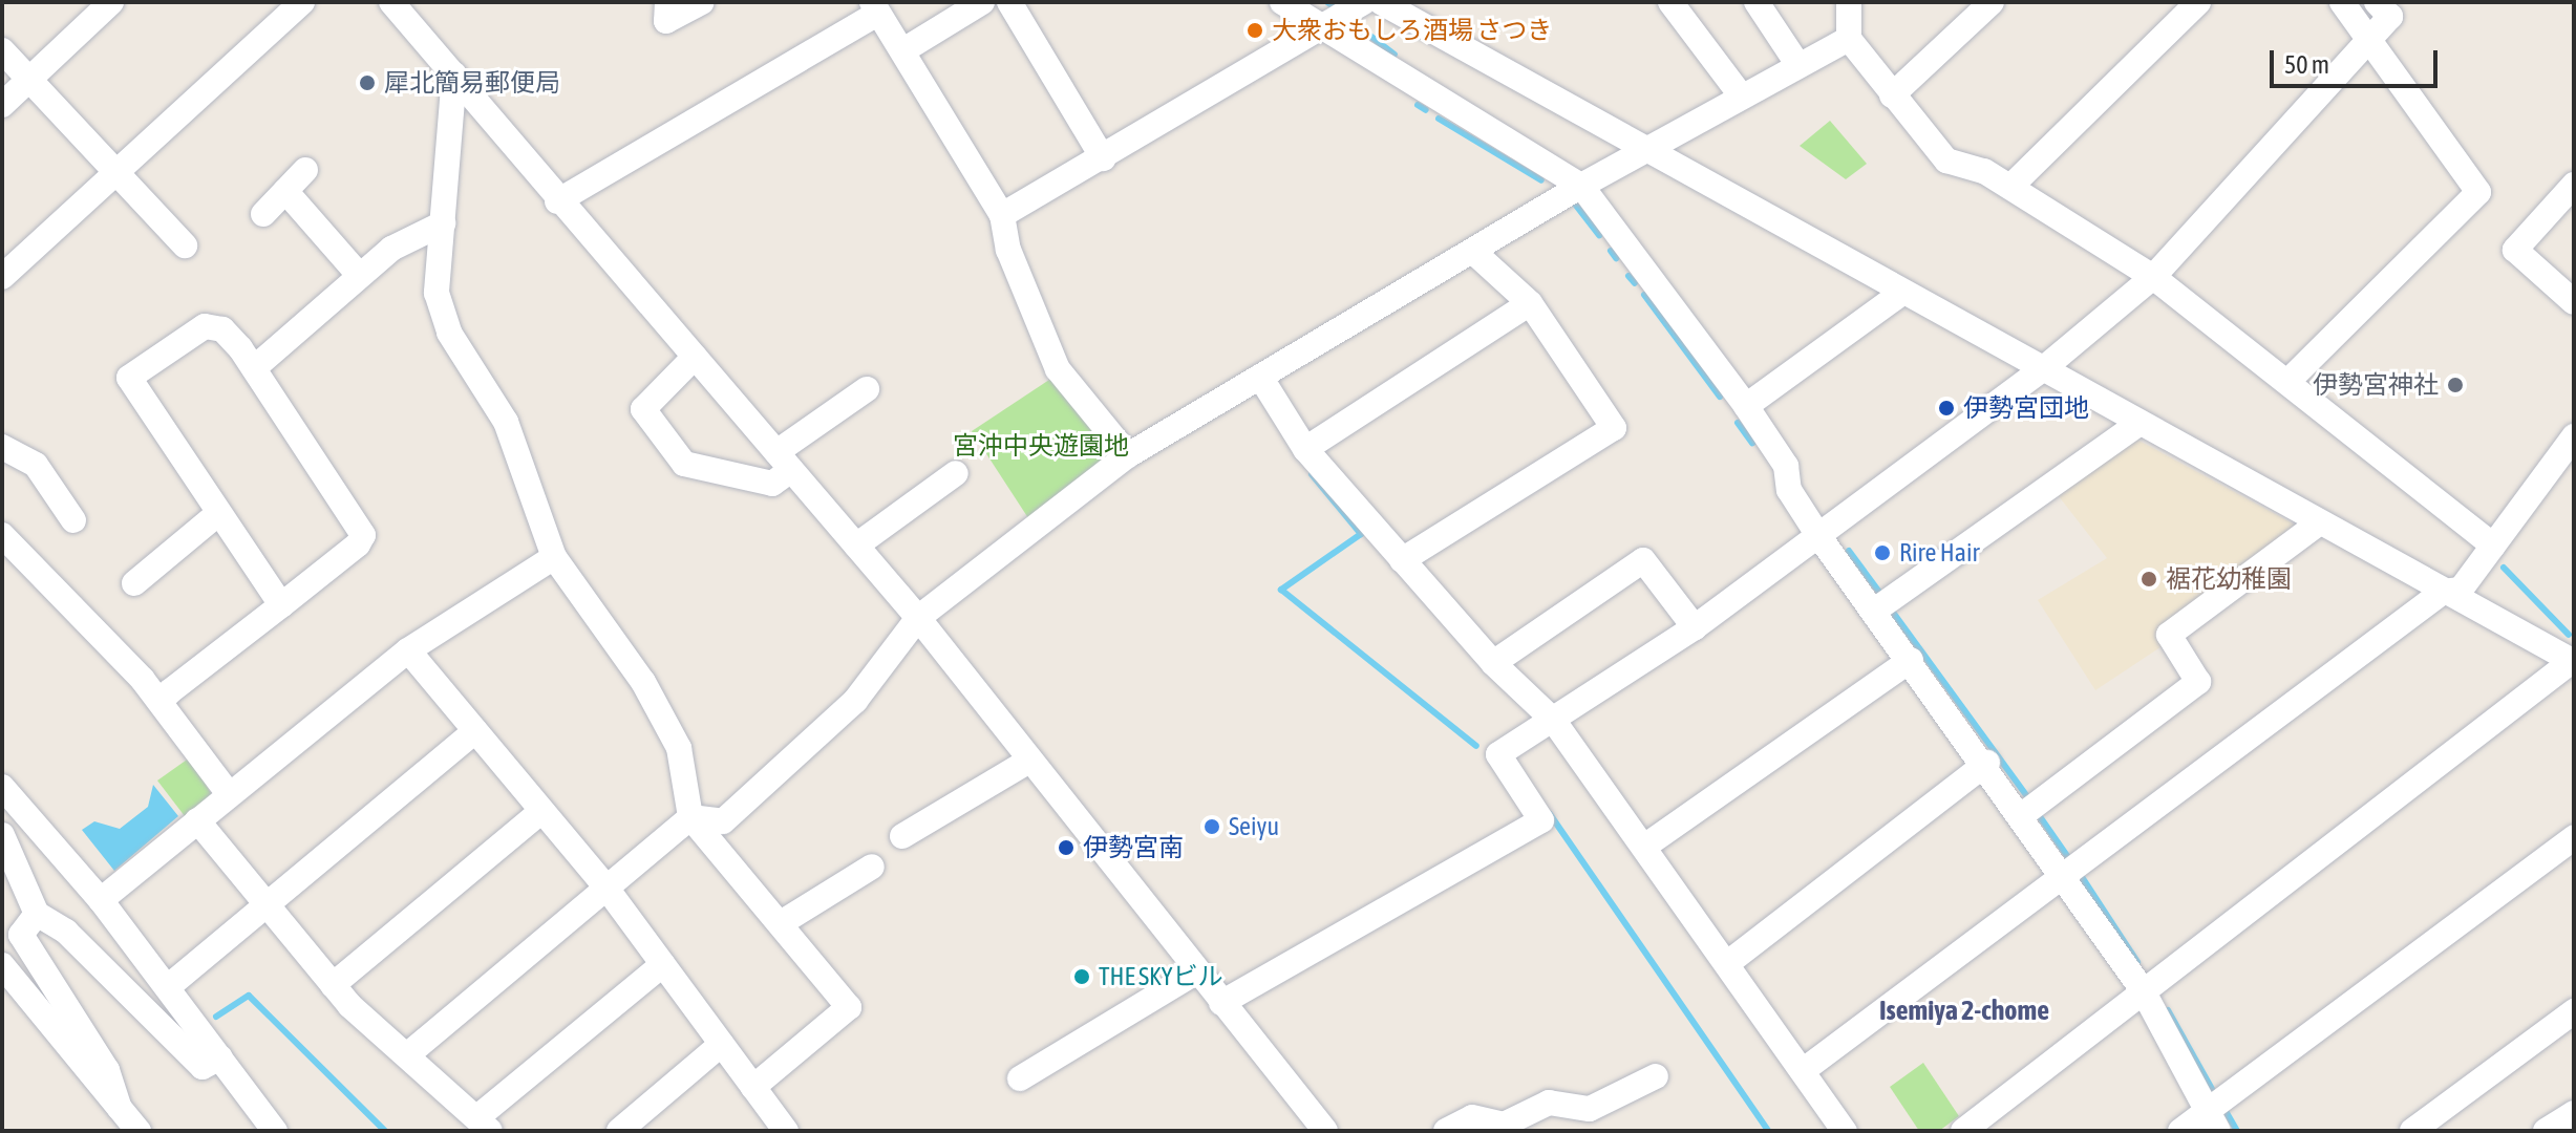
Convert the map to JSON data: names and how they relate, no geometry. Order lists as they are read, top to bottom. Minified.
{"districts":["Isemiya 2-chome"],"parks":["宮沖中央遊園地"],"places":["大衆おもしろ酒場 さつき","犀北簡易郵便局","伊勢宮神社","伊勢宮団地","Rire Hair","裾花幼稚園","Seiyu","伊勢宮南","THE SKYビル"],"scale_bar":"50 m"}
